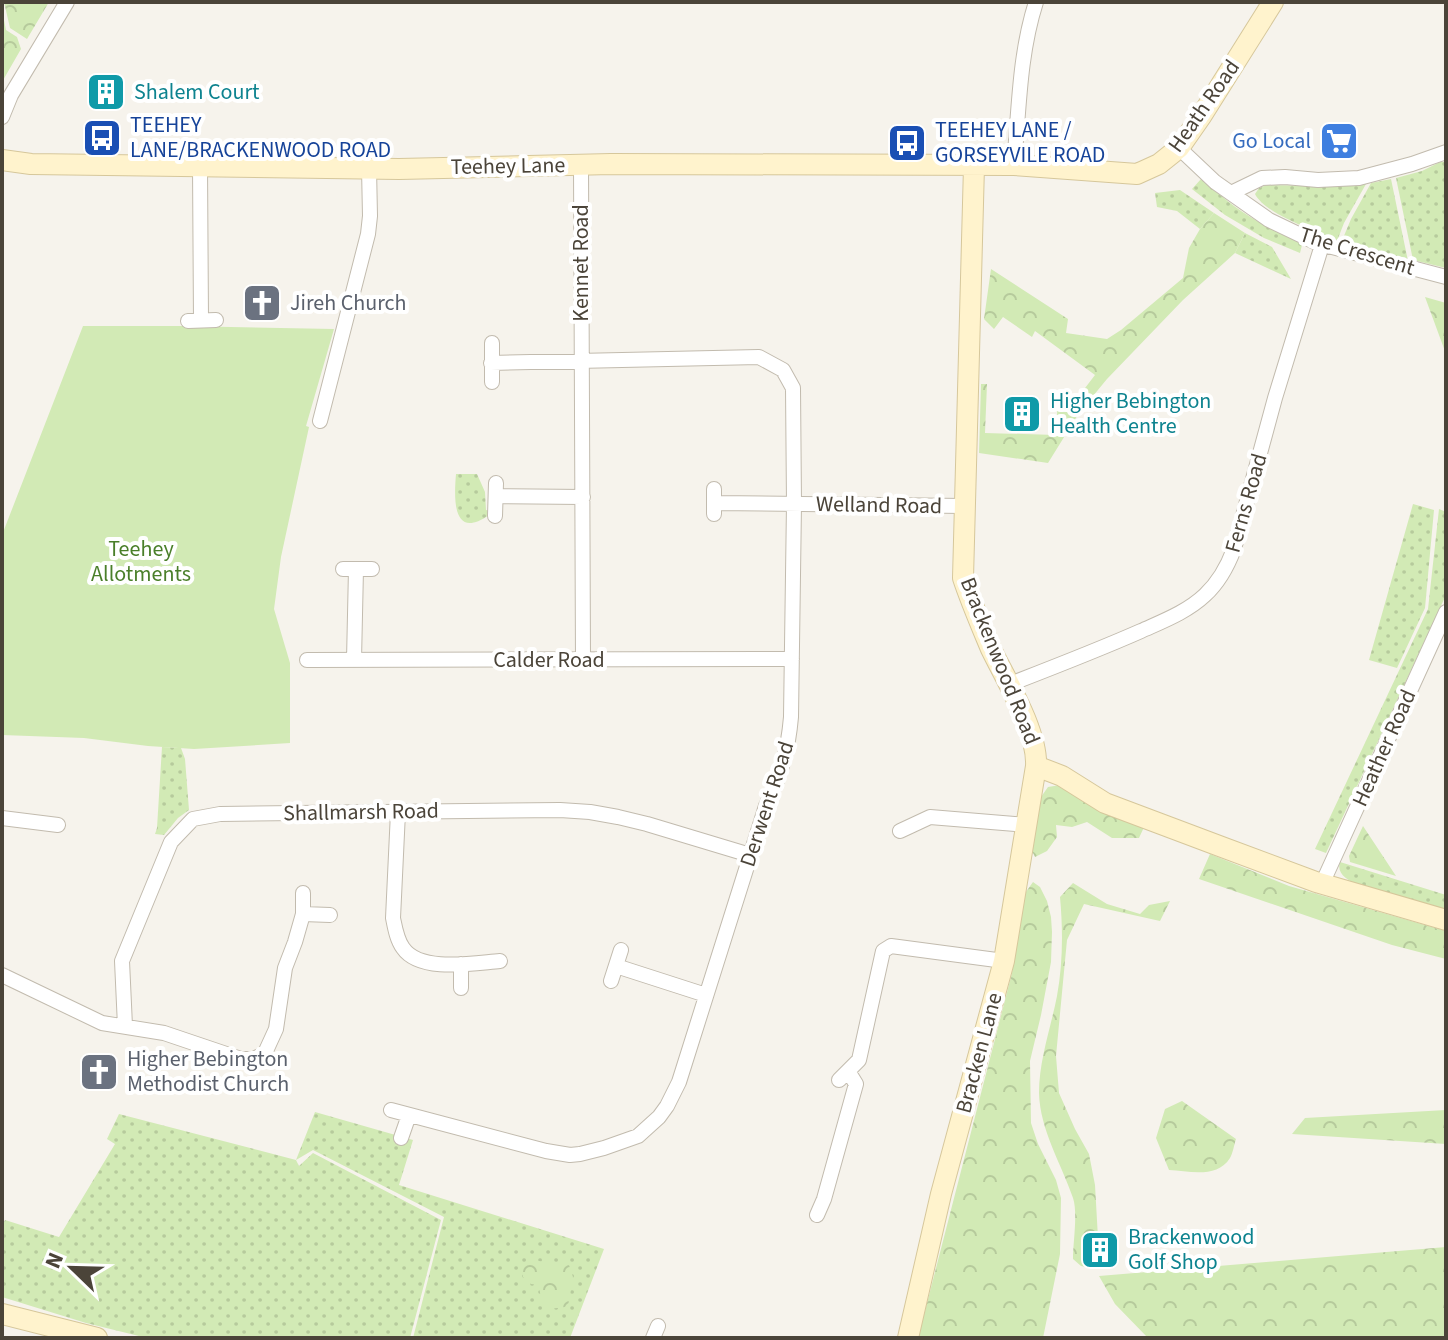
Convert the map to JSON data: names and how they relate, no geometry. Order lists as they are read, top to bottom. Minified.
{"streets":{"street":["Heath Road","Teehey Lane","The Crescent","Kennet Road","Ferns Road","Welland Road","Calder Road","Brackenwood Road","Heather Road","Derwent Road","Shallmarsh Road","Bracken Lane"]},"crossings":[["Heath Road","Teehey Lane"],["Heath Road","The Crescent"],["Teehey Lane","Kennet Road"],["Teehey Lane","Brackenwood Road"],["The Crescent","Ferns Road"],["Kennet Road","Calder Road"],["Kennet Road","Derwent Road"],["Ferns Road","Brackenwood Road"],["Welland Road","Brackenwood Road"],["Welland Road","Derwent Road"],["Calder Road","Derwent Road"],["Brackenwood Road","Heather Road"],["Brackenwood Road","Bracken Lane"],["Derwent Road","Shallmarsh Road"]],"parks":["Teehey Allotments"],"places":{"building":["Shalem Court","Higher Bebington Health Centre","Brackenwood Golf Shop"],"bus stop":["TEEHEY LANE/BRACKENWOOD ROAD","TEEHEY LANE / GORSEYVILE ROAD"],"supermarket":["Go Local"],"church":["Jireh Church","Higher Bebington Methodist Church"]},"north":"top left"}
